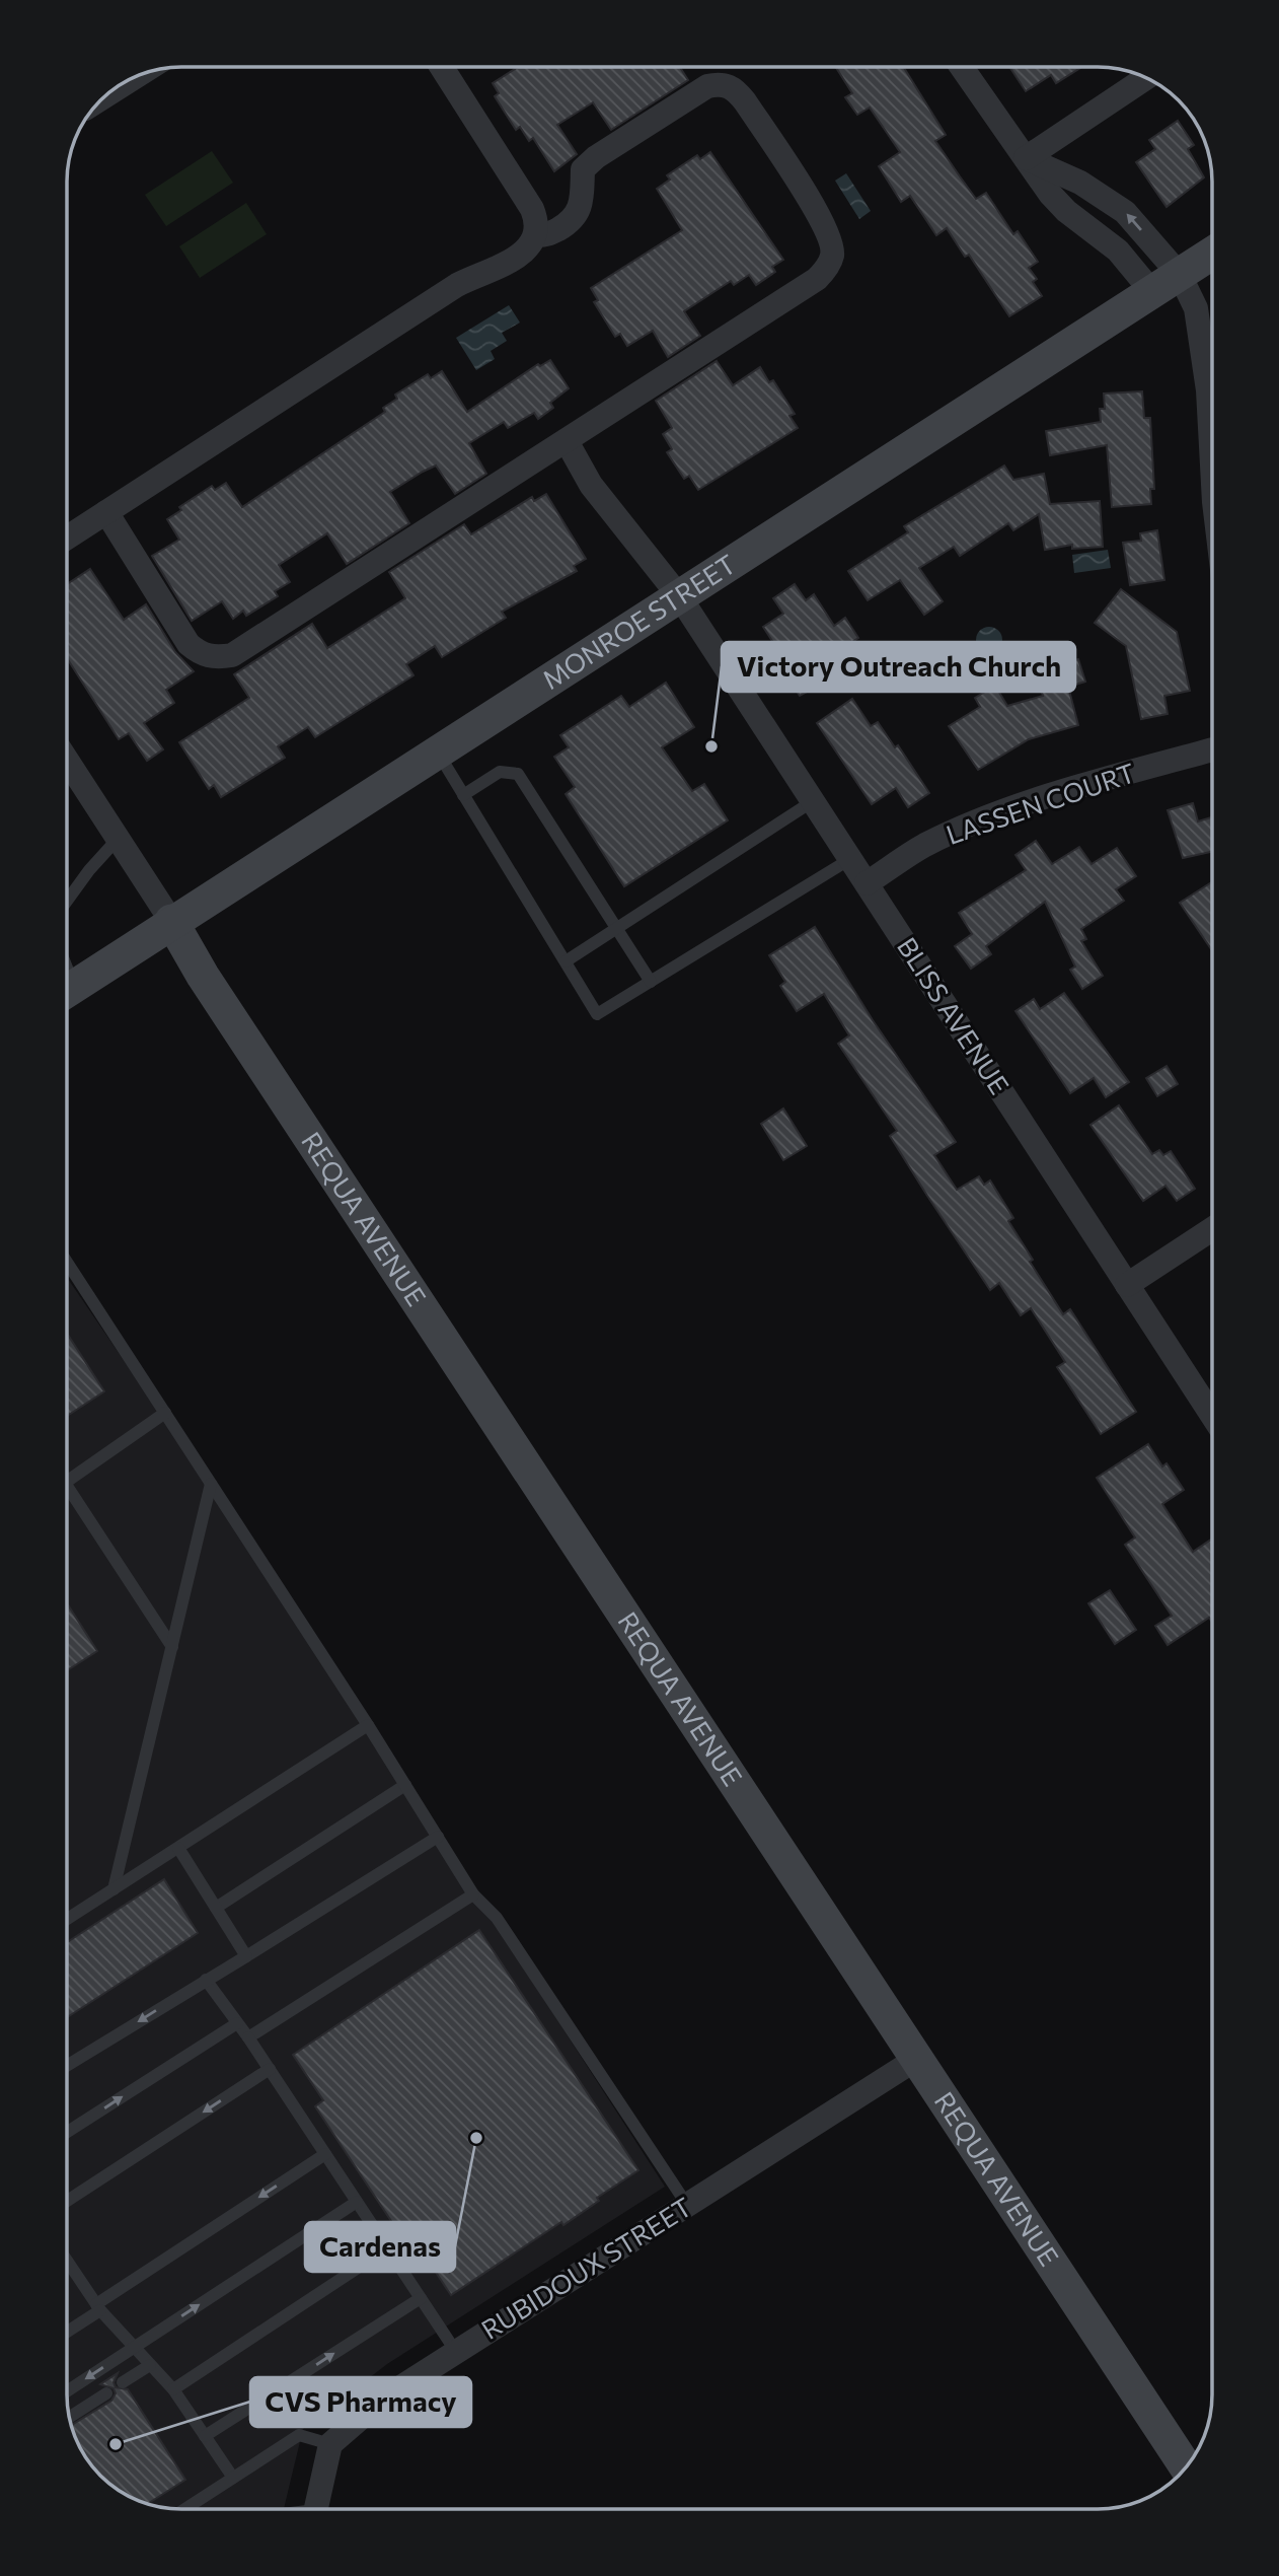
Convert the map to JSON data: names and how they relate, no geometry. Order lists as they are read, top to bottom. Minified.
{"streets":{"street":["MONROE STREET","LASSEN COURT","BLISS AVENUE","REQUA AVENUE","RUBIDOUX STREET"]},"crossings":[["MONROE STREET","BLISS AVENUE"],["MONROE STREET","REQUA AVENUE"],["LASSEN COURT","BLISS AVENUE"],["REQUA AVENUE","RUBIDOUX STREET"]],"places":["Victory Outreach Church","Cardenas","CVS Pharmacy"]}
